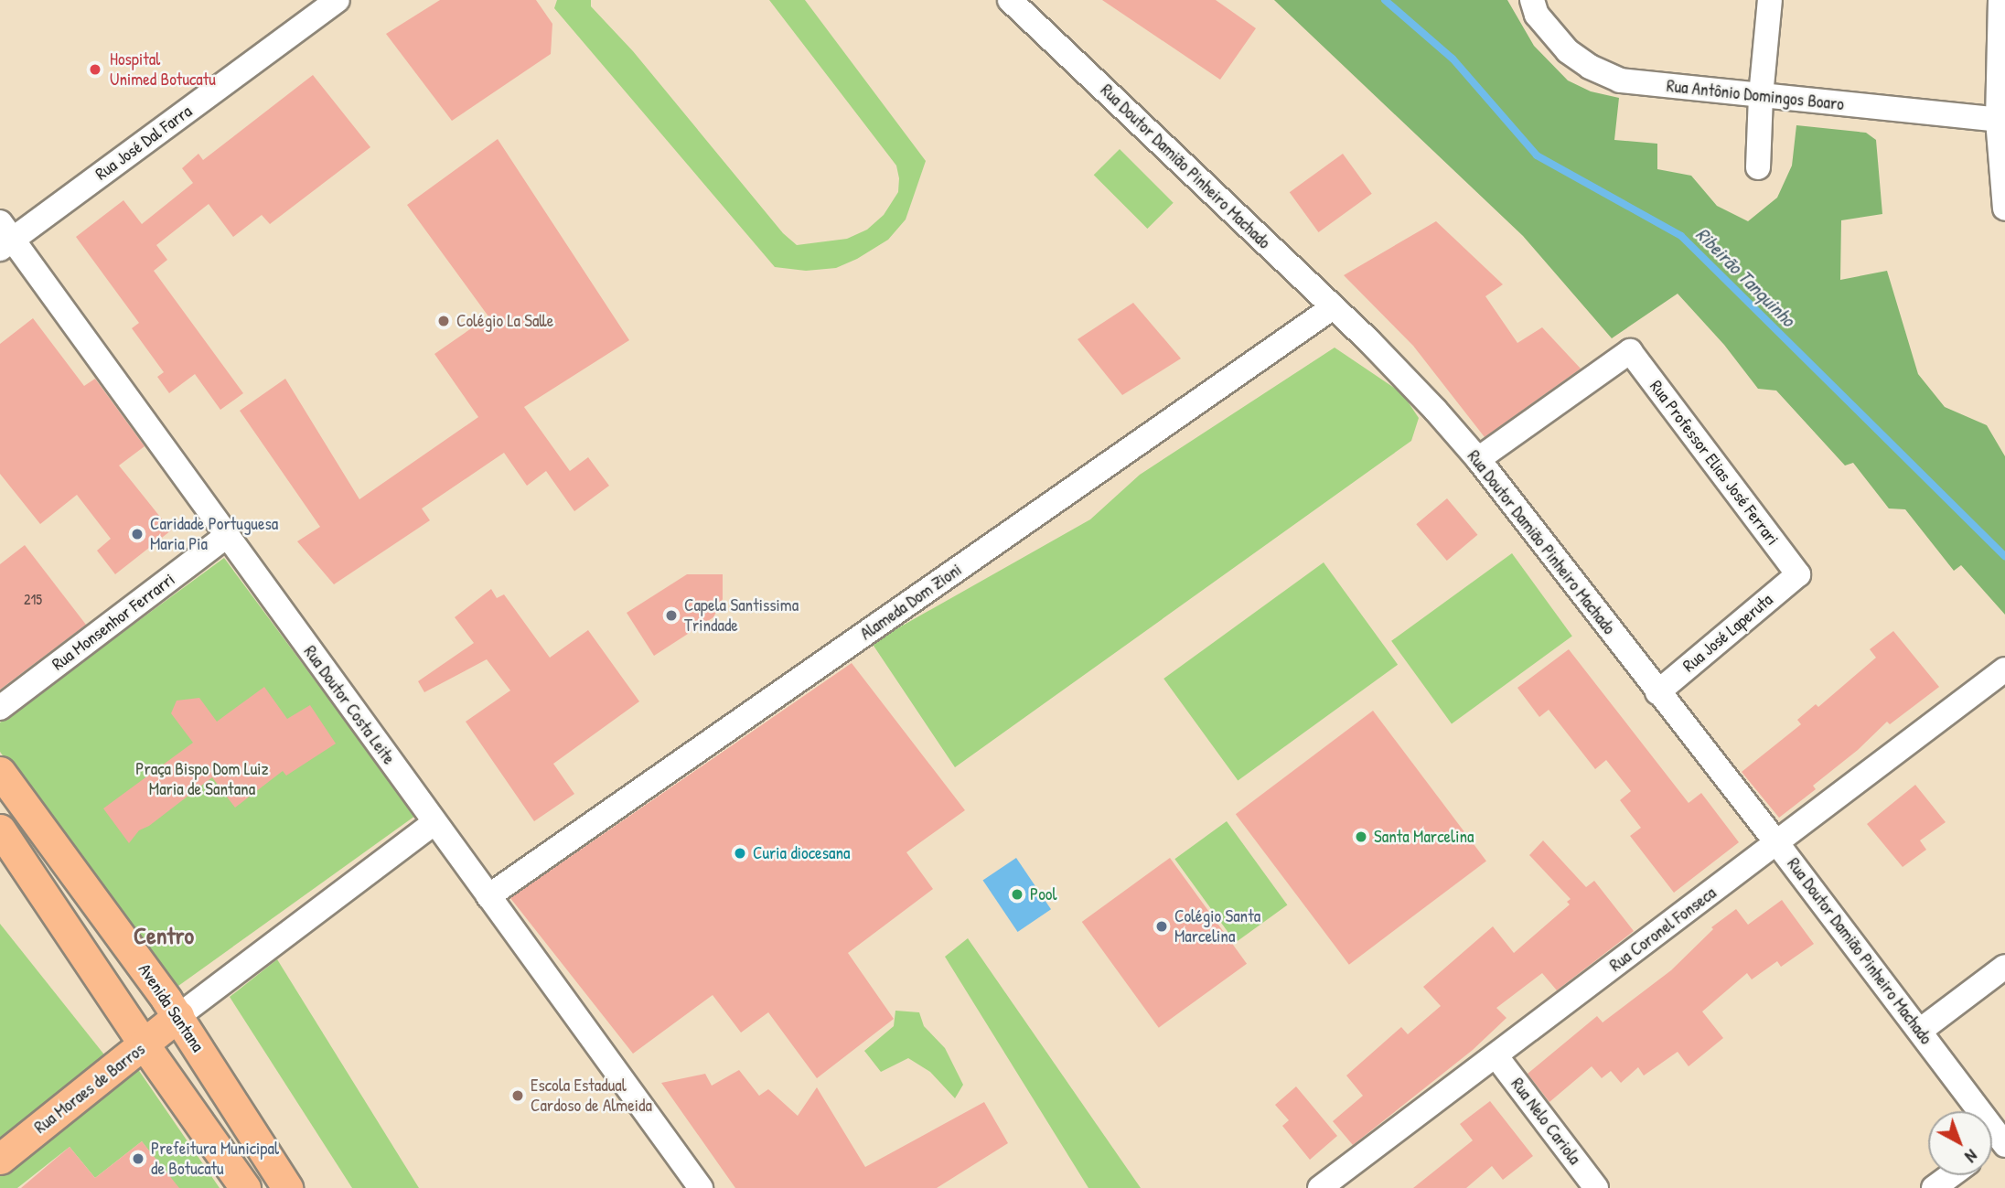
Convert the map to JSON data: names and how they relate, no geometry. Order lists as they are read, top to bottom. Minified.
{"streets":{"main road":["Avenida Santana","Rua Moraes de Barros"],"street":["Rua Antônio Domingos Boaro","Rua José Dal Farra","Rua Doutor Damião Pinheiro Machado","Rua Professor Elias José Ferrari","Alameda Dom Zioni","Rua Monsenhor Ferrarri","Rua José Laperuta","Rua Doutor Costa Leite","Rua Coronel Fonseca","Rua Nelo Cariola"]},"crossings":[["Rua José Dal Farra","Rua Doutor Costa Leite"],["Rua Doutor Damião Pinheiro Machado","Rua Professor Elias José Ferrari"],["Rua Doutor Damião Pinheiro Machado","Alameda Dom Zioni"],["Rua Doutor Damião Pinheiro Machado","Rua José Laperuta"],["Rua Doutor Damião Pinheiro Machado","Rua Coronel Fonseca"],["Rua Professor Elias José Ferrari","Rua José Laperuta"],["Alameda Dom Zioni","Rua Doutor Costa Leite"],["Rua Monsenhor Ferrarri","Rua Doutor Costa Leite"],["Rua Coronel Fonseca","Rua Nelo Cariola"],["Avenida Santana","Rua Moraes de Barros"]],"districts":["Centro"],"water":["Ribeirão Tanquinho"],"parks":["Praça Bispo Dom Luiz Maria de Santana"],"places":["Hospital Unimed Botucatu","Colégio La Salle","Caridade Portuguesa Maria Pia","Capela Santissima Trindade","Santa Marcelina","Curia diocesana","Pool","Colégio Santa Marcelina","Escola Estadual Cardoso de Almeida","Prefeitura Municipal de Botucatu"],"house_numbers":["215"],"north":"bottom right"}
